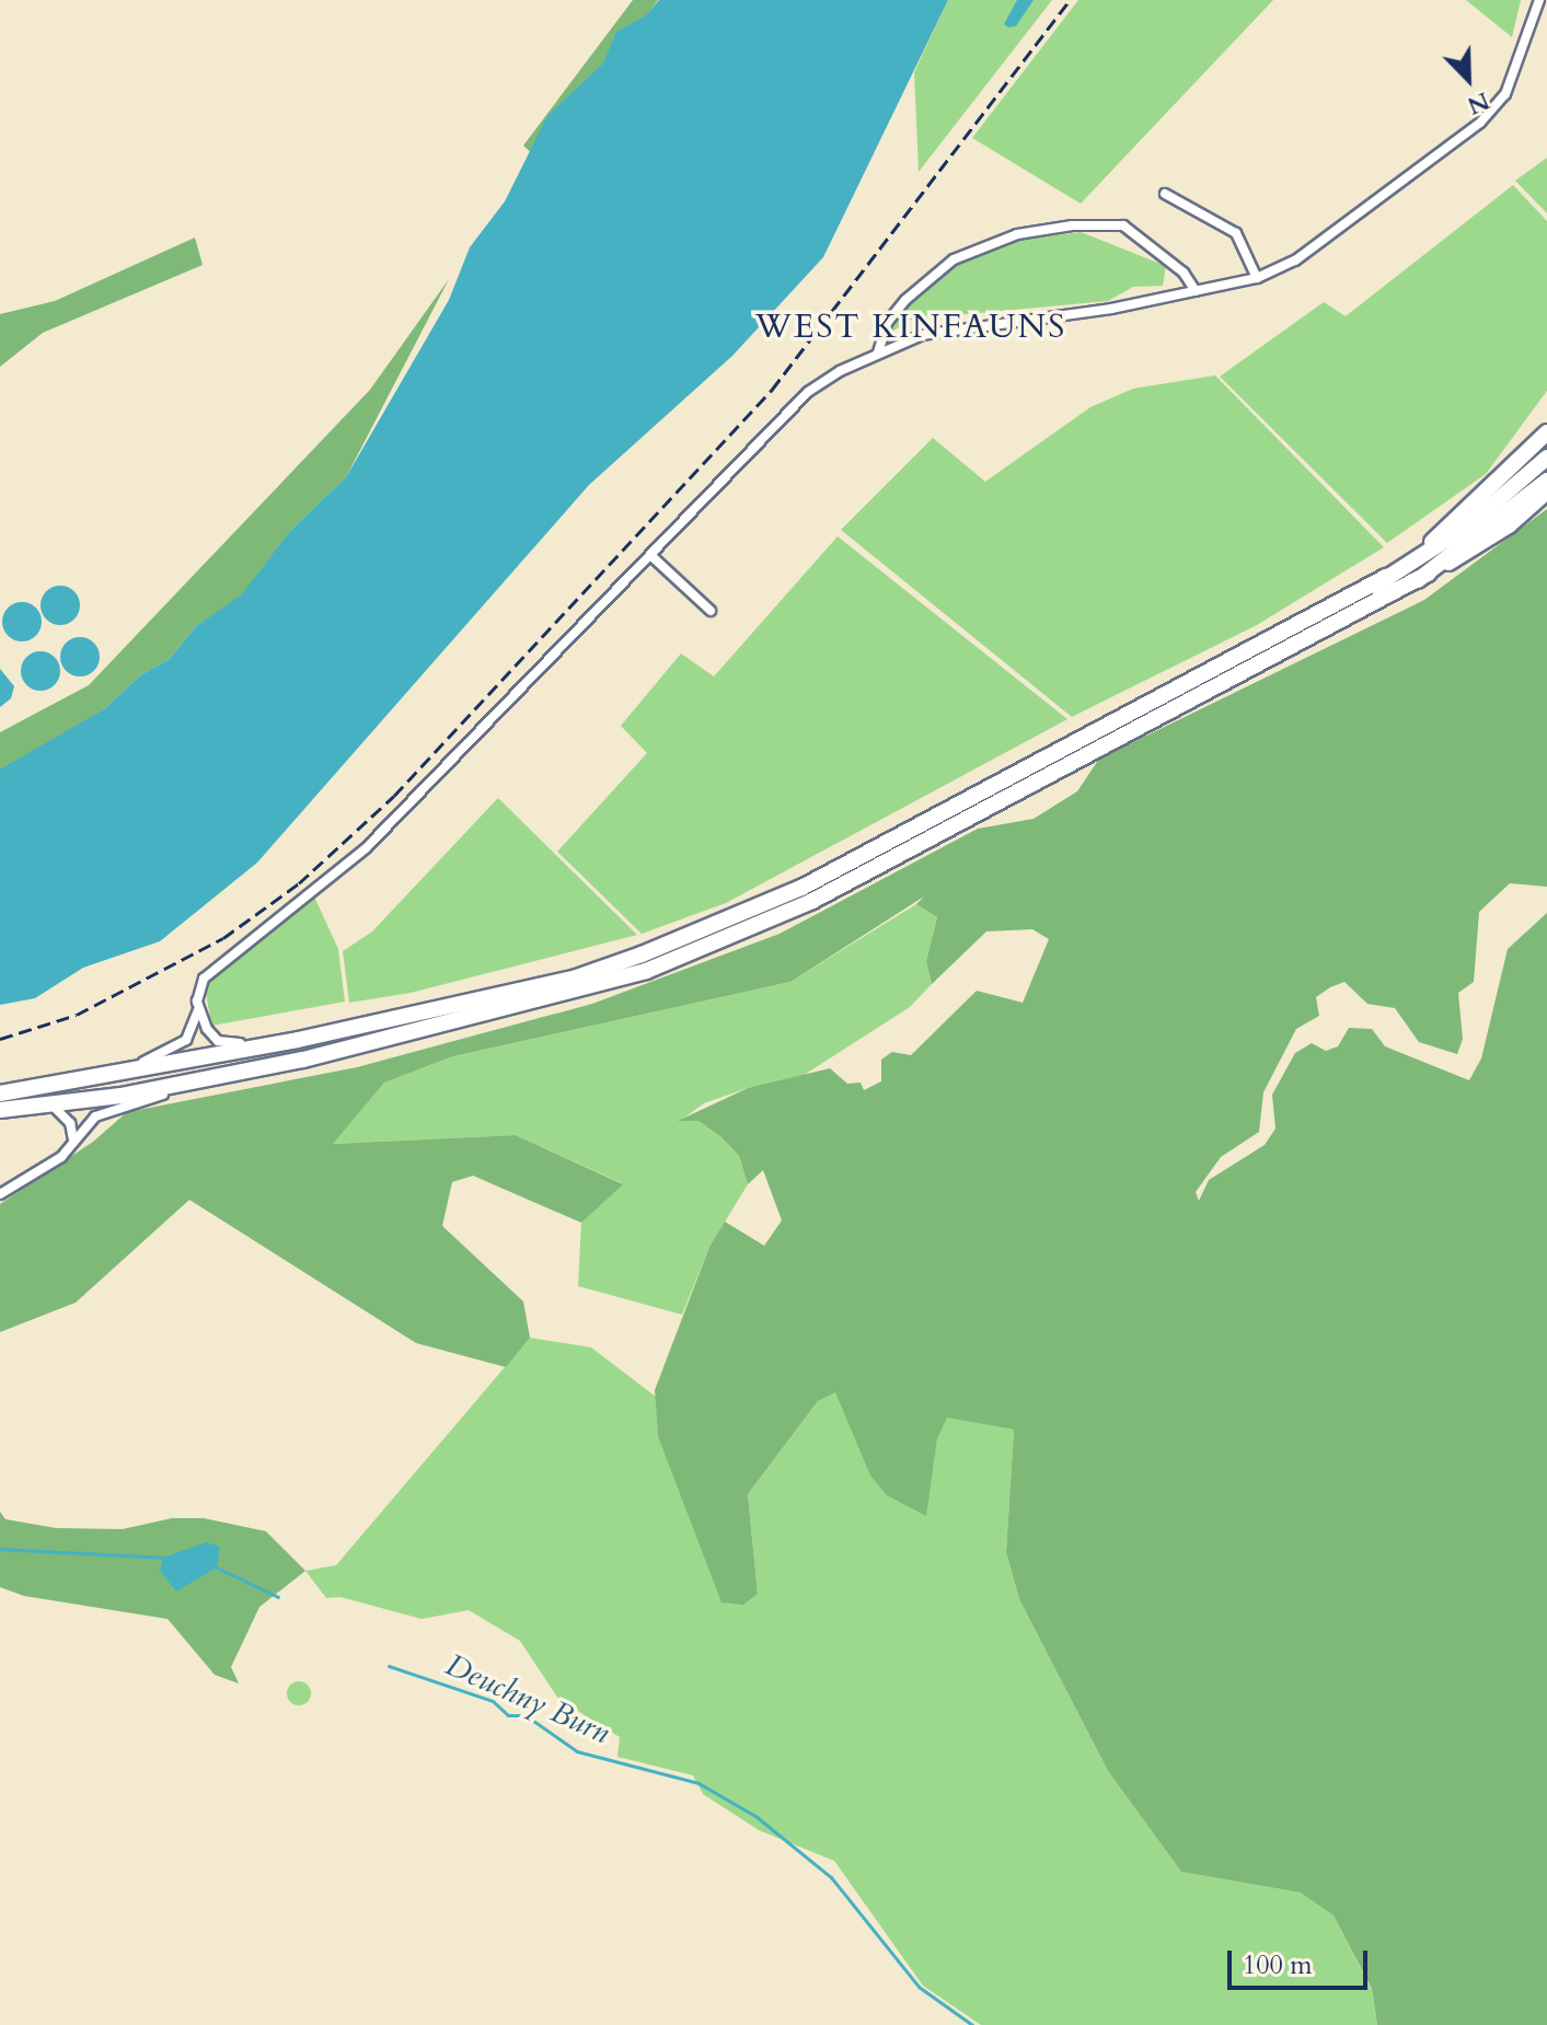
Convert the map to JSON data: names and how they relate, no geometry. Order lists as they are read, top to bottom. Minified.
{"districts":["WEST KINFAUNS"],"water":["Deuchny Burn"],"scale_bar":"100 m","north":"bottom right"}
